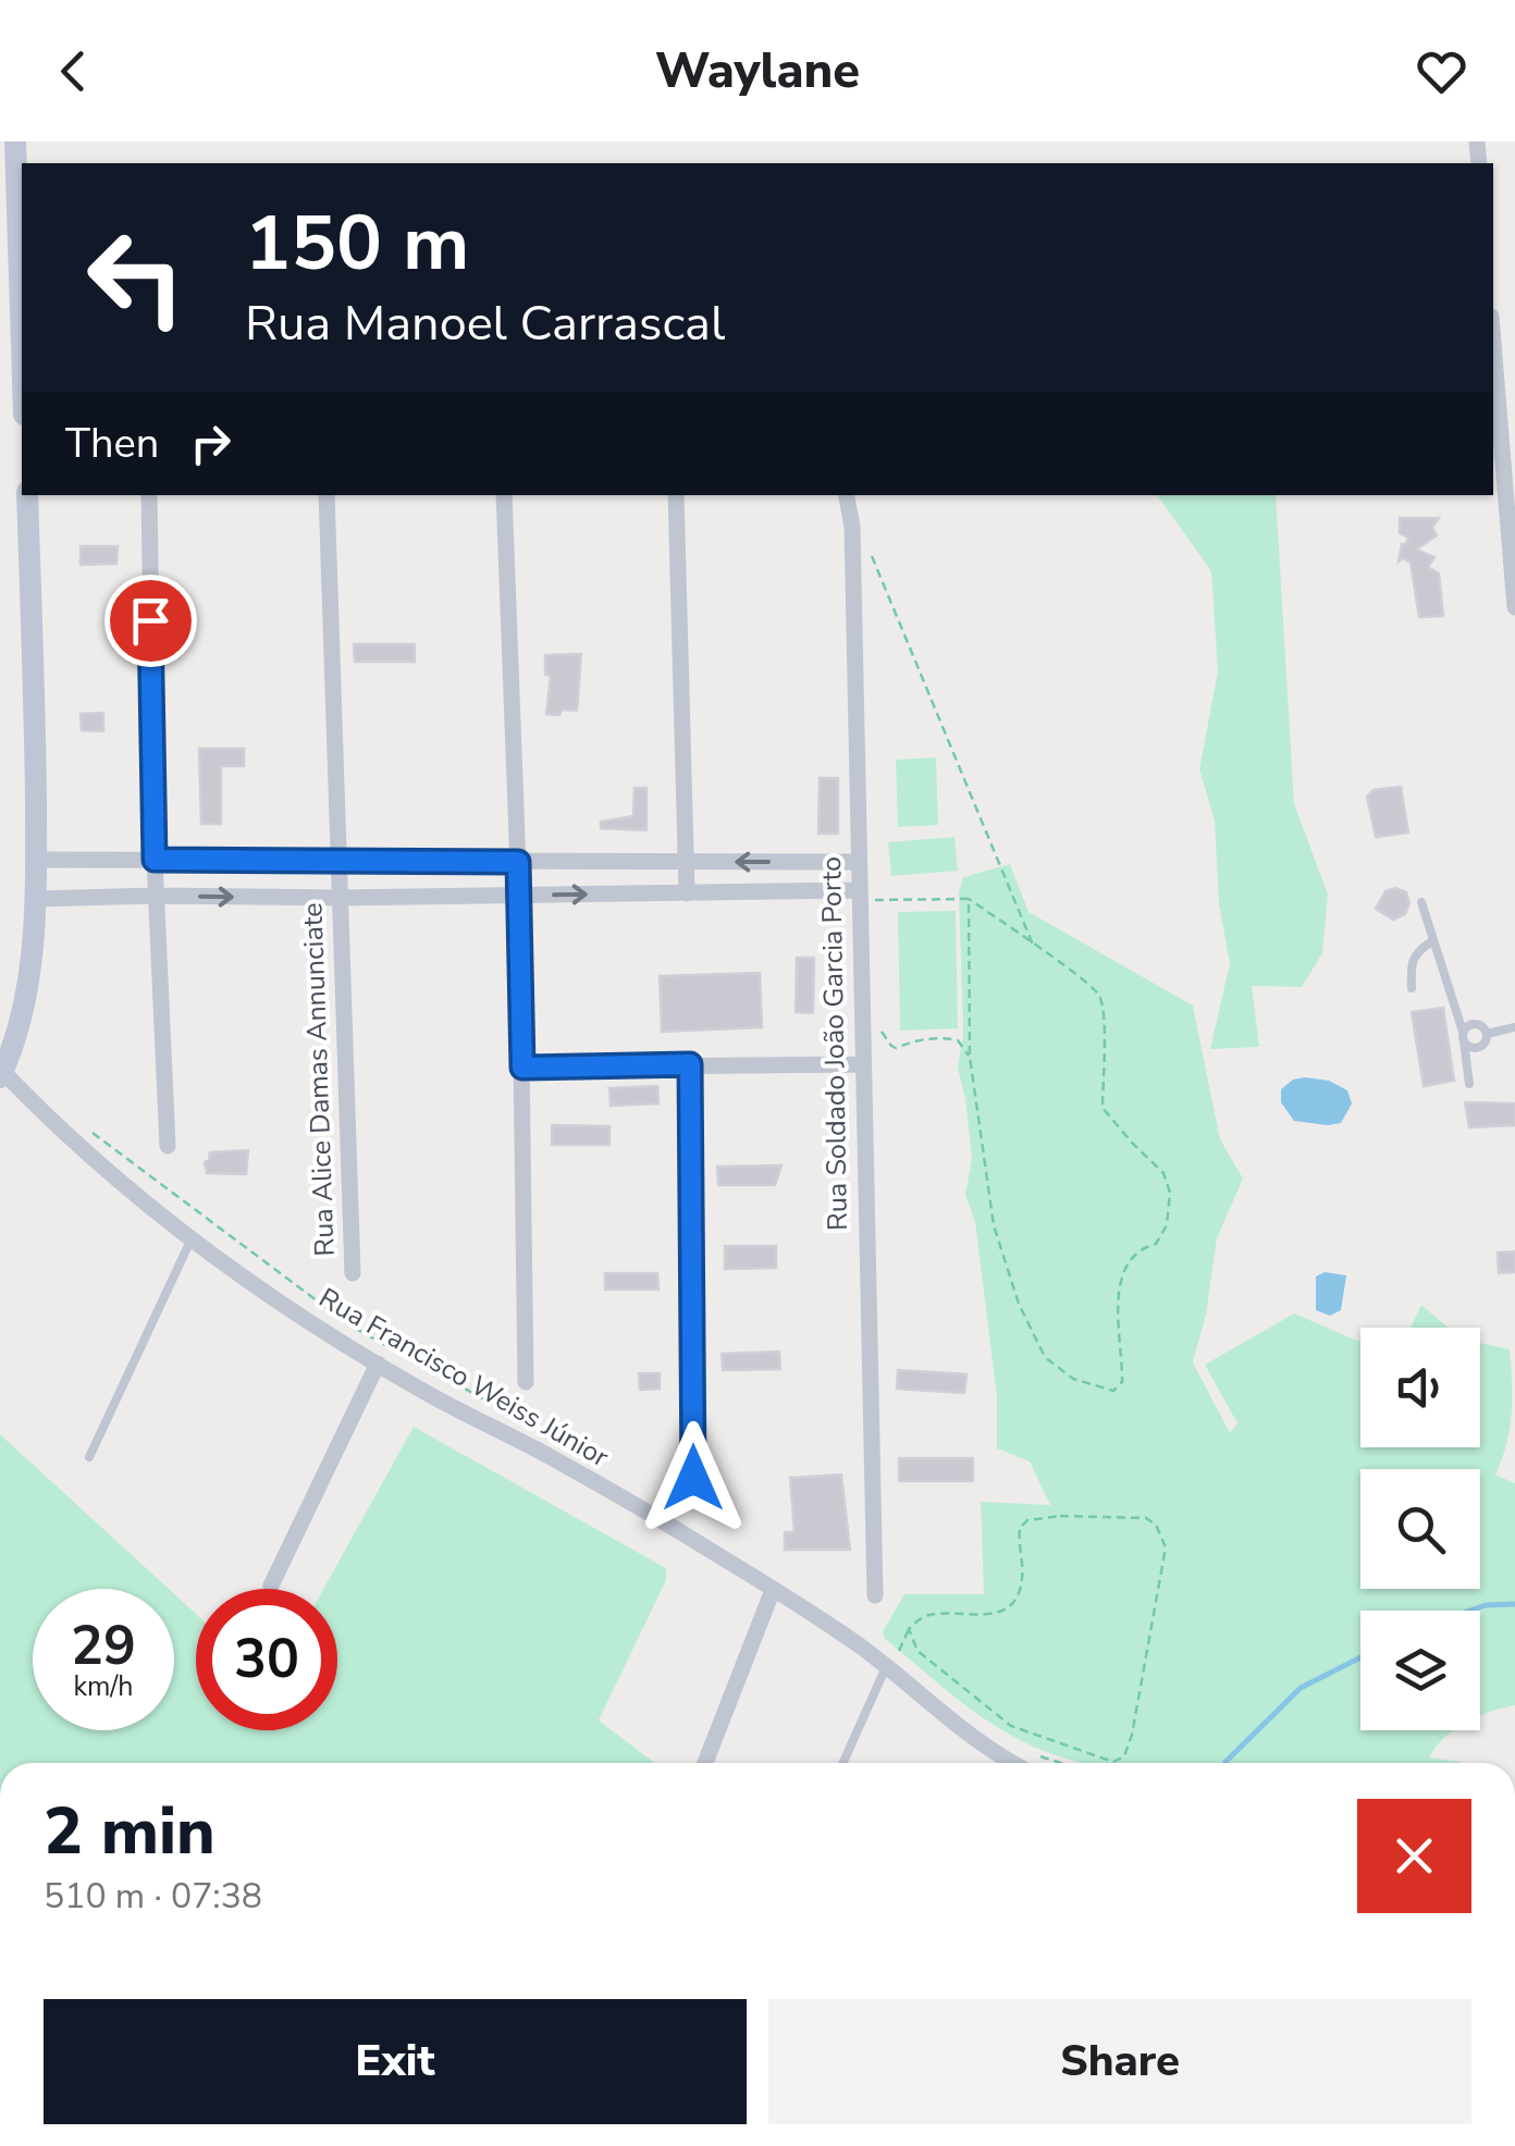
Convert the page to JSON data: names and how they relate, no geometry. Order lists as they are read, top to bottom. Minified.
{"streets":{"street":["Rua Soldado João Garcia Porto","Rua Alice Damas Annunciate","Rua Francisco Weiss Júnior"]},"page":{"header":"Waylane","turn":["150 m","Rua Manoel Carrascal"],"then":"Then","speed":"29 km/h","limit":"30","heading":["2 min","510 m · 07:38"],"buttons":["Exit","Share"]}}
